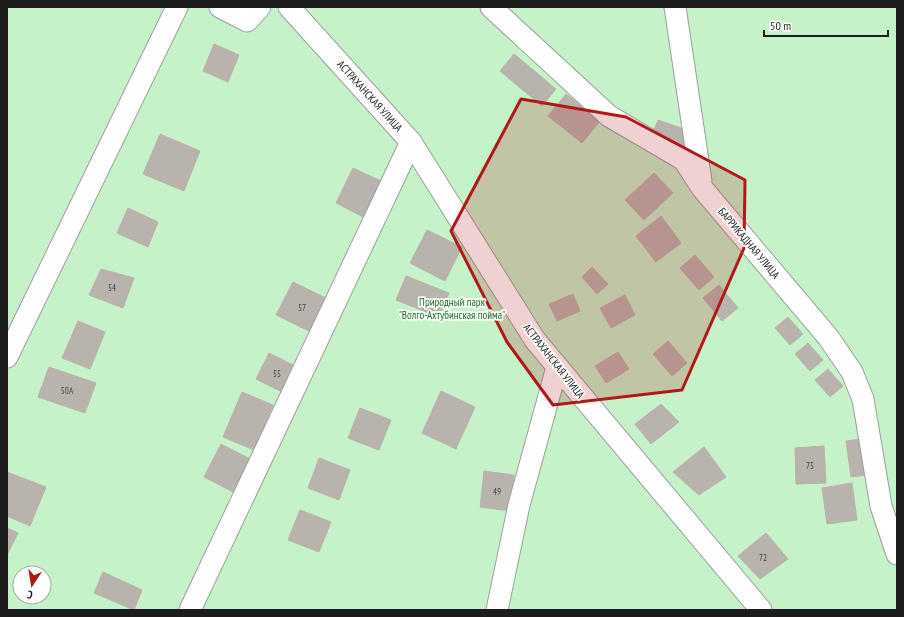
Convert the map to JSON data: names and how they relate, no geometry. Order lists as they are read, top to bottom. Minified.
{"streets":{"street":["АСТРАХАНСКАЯ УЛИЦА","БАРРИКАДНАЯ УЛИЦА"]},"parks":["Природный парк \"Волго-Ахтубинская пойма\""],"house_numbers":["54","57","55","50А","75","49","72"],"scale_bar":"50 m","north":"bottom"}
